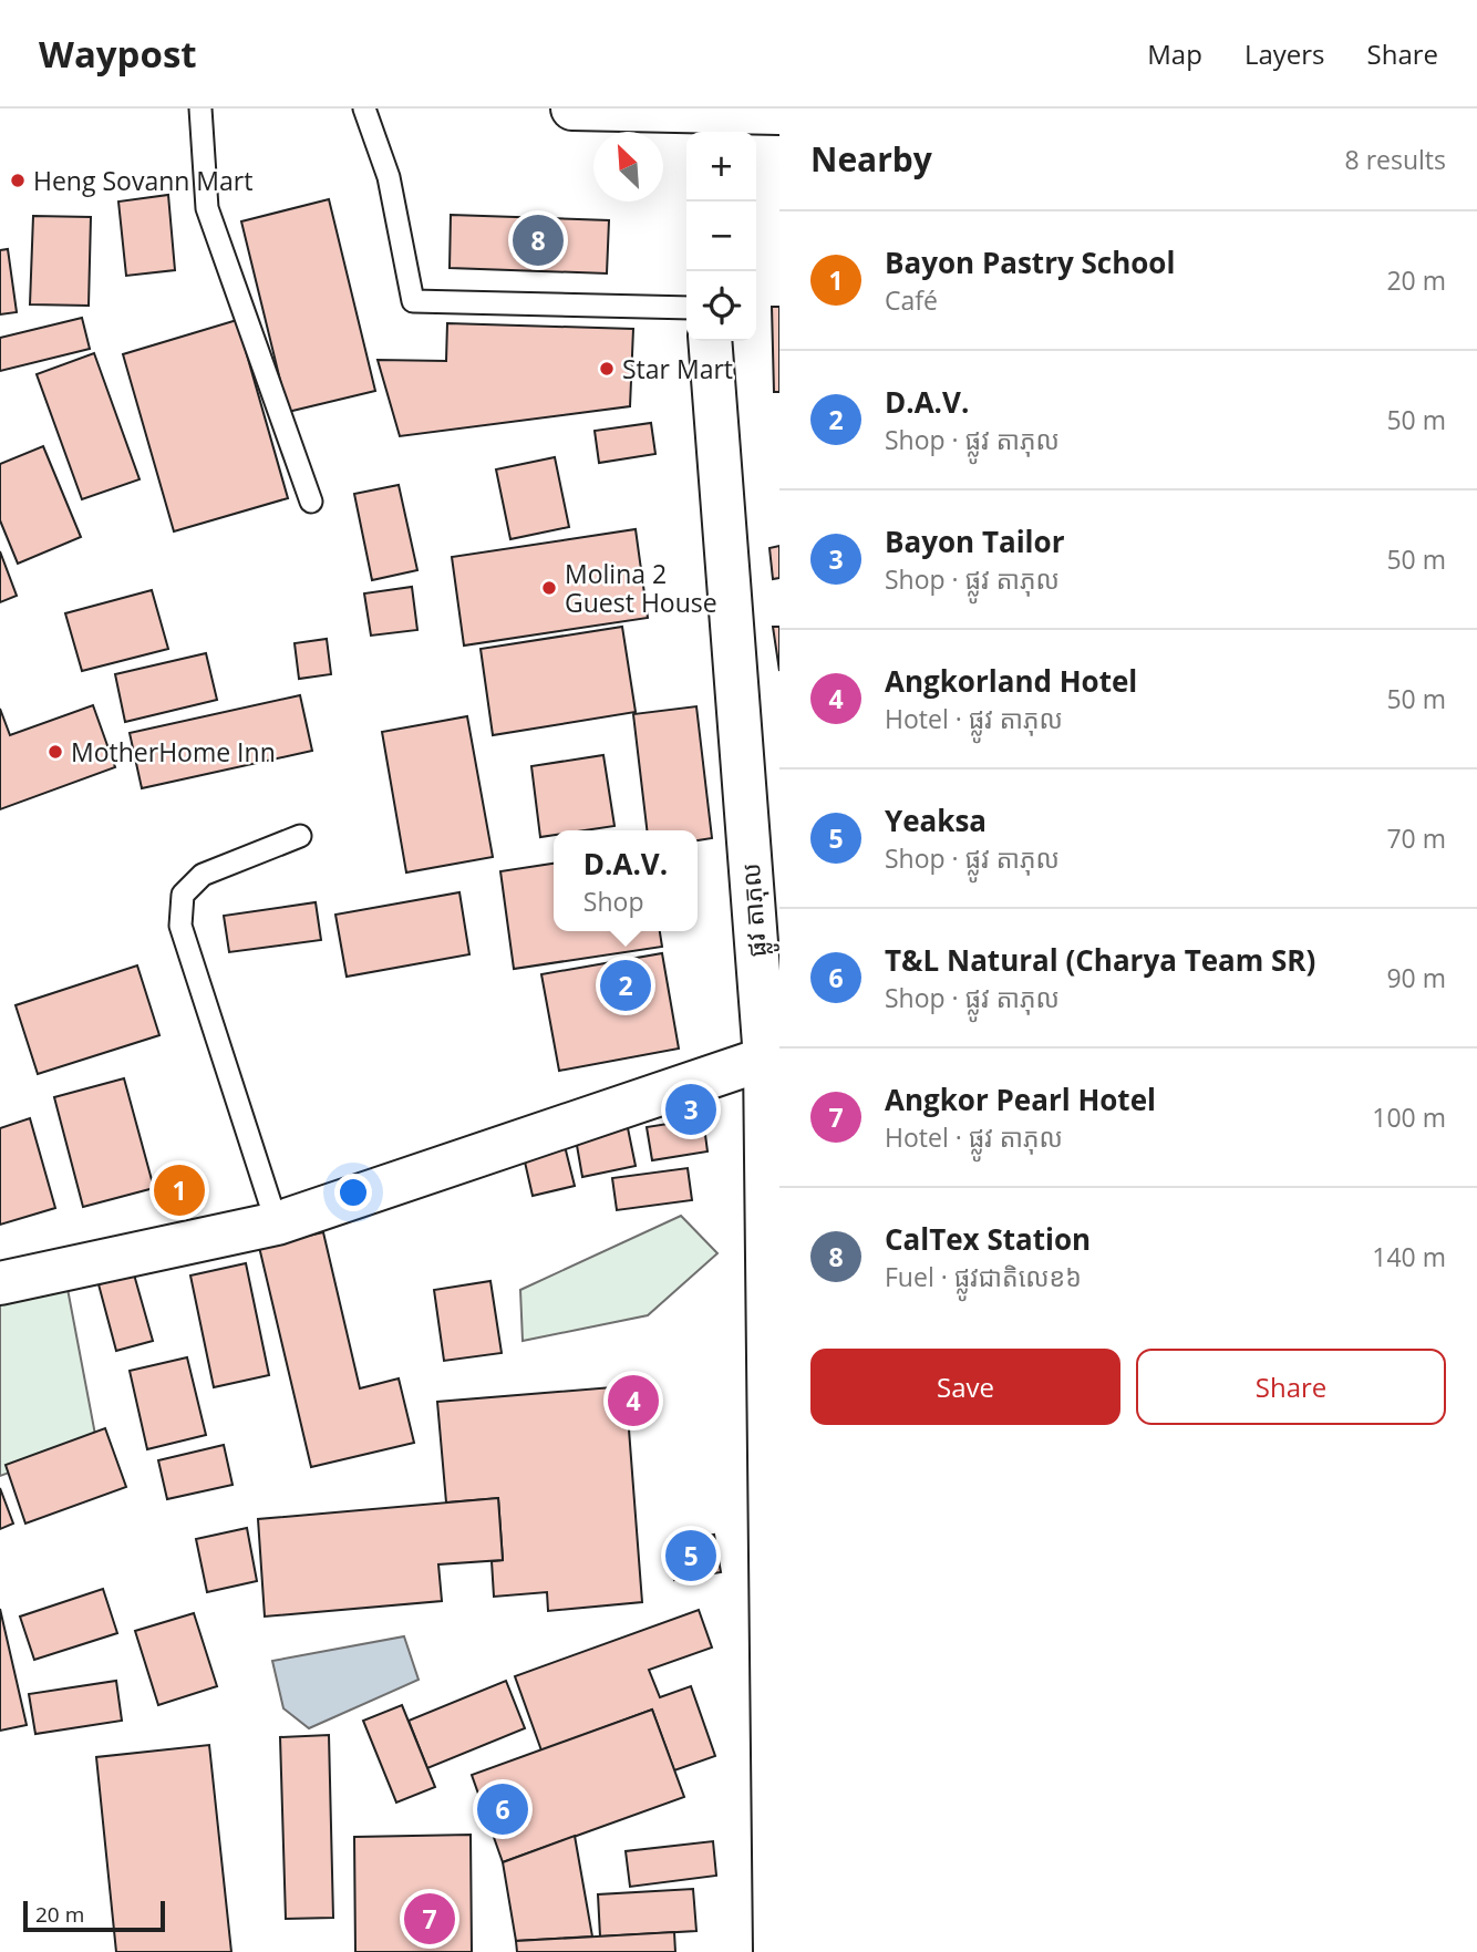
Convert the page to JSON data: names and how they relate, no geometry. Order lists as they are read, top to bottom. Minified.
{"streets":{"street":["ផ្លូវ តាភុល"]},"places":["Heng Sovann Mart","Star Mart","Molina 2 Guest House","MotherHome Inn"],"scale_bar":"20 m","north":"top left","page":{"header":"Waypost","nav":["Map","Layers","Share"],"heading":["Nearby","8 results"],"map_buttons":["+","−"],"list":[{"mark":"1","name":"Bayon Pastry School","note":"Café","value":"20 m"},{"mark":"2","name":"D.A.V.","note":"Shop · ផ្លូវ តាភុល","value":"50 m"},{"mark":"3","name":"Bayon Tailor","note":"Shop · ផ្លូវ តាភុល","value":"50 m"},{"mark":"4","name":"Angkorland Hotel","note":"Hotel · ផ្លូវ តាភុល","value":"50 m"},{"mark":"5","name":"Yeaksa","note":"Shop · ផ្លូវ តាភុល","value":"70 m"},{"mark":"6","name":"T&L Natural (Charya Team SR)","note":"Shop · ផ្លូវ តាភុល","value":"90 m"},{"mark":"7","name":"Angkor Pearl Hotel","note":"Hotel · ផ្លូវ តាភុល","value":"100 m"},{"mark":"8","name":"CalTex Station","note":"Fuel · ផ្លូវជាតិលេខ៦","value":"140 m"}],"pins":["8","2","3","1","4","5","6","7"],"popup":["D.A.V.","Shop"],"buttons":["Save","Share"],"scale":"20 m"}}
